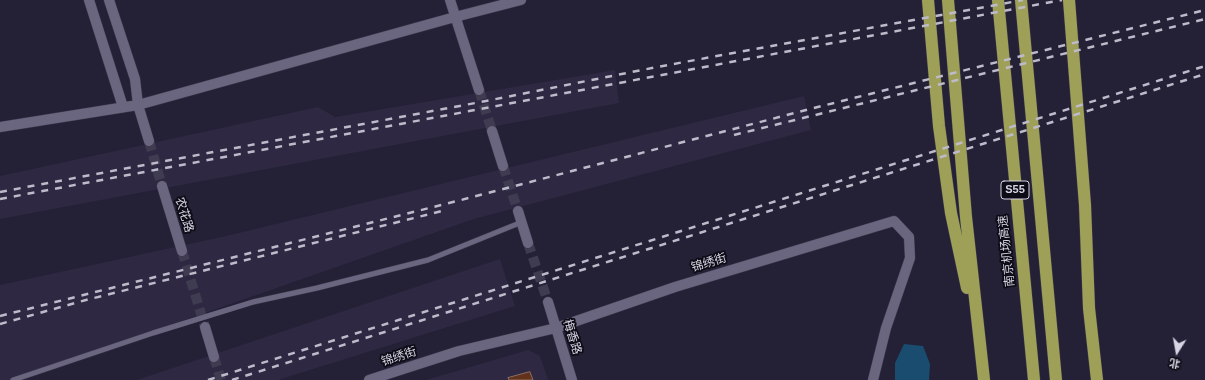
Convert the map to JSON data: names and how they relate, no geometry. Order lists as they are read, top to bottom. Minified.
{"streets":{"highway":["S55","南京机场高速"],"street":["农花路","锦绣街","梅香路"]},"crossings":[["锦绣街","梅香路"]],"north":"bottom"}
